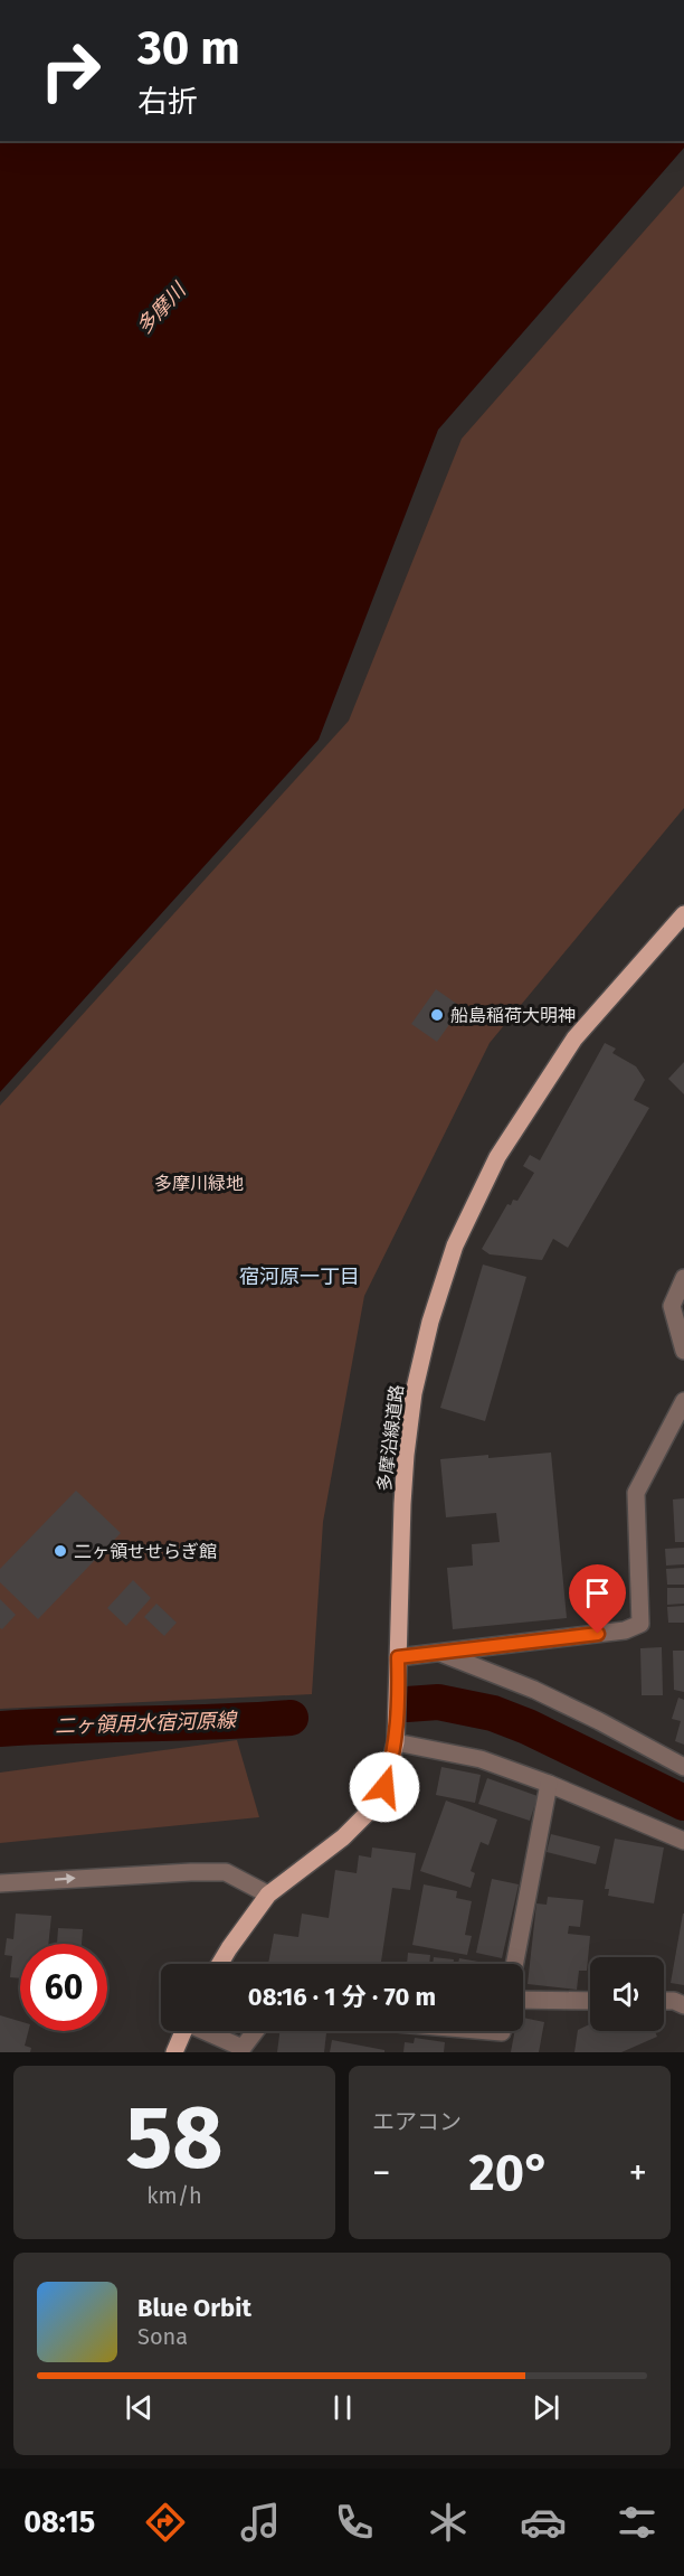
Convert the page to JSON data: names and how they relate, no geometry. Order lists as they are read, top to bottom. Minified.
{"streets":{"main road":["多摩沿線道路"]},"districts":["宿河原一丁目"],"water":["多摩川","二ヶ領用水宿河原線"],"parks":["多摩川緑地"],"places":["船島稲荷大明神","二ヶ領せせらぎ館"],"page":{"turn":["30 m","右折"],"limit":"60","trip":"08:16 · 1 分 · 70 m","tile":[["58","km/h"],"エアコン"],"heat":["−","20°","+"],"song":["Blue Orbit","Sona"],"tabs":"08:15"}}
